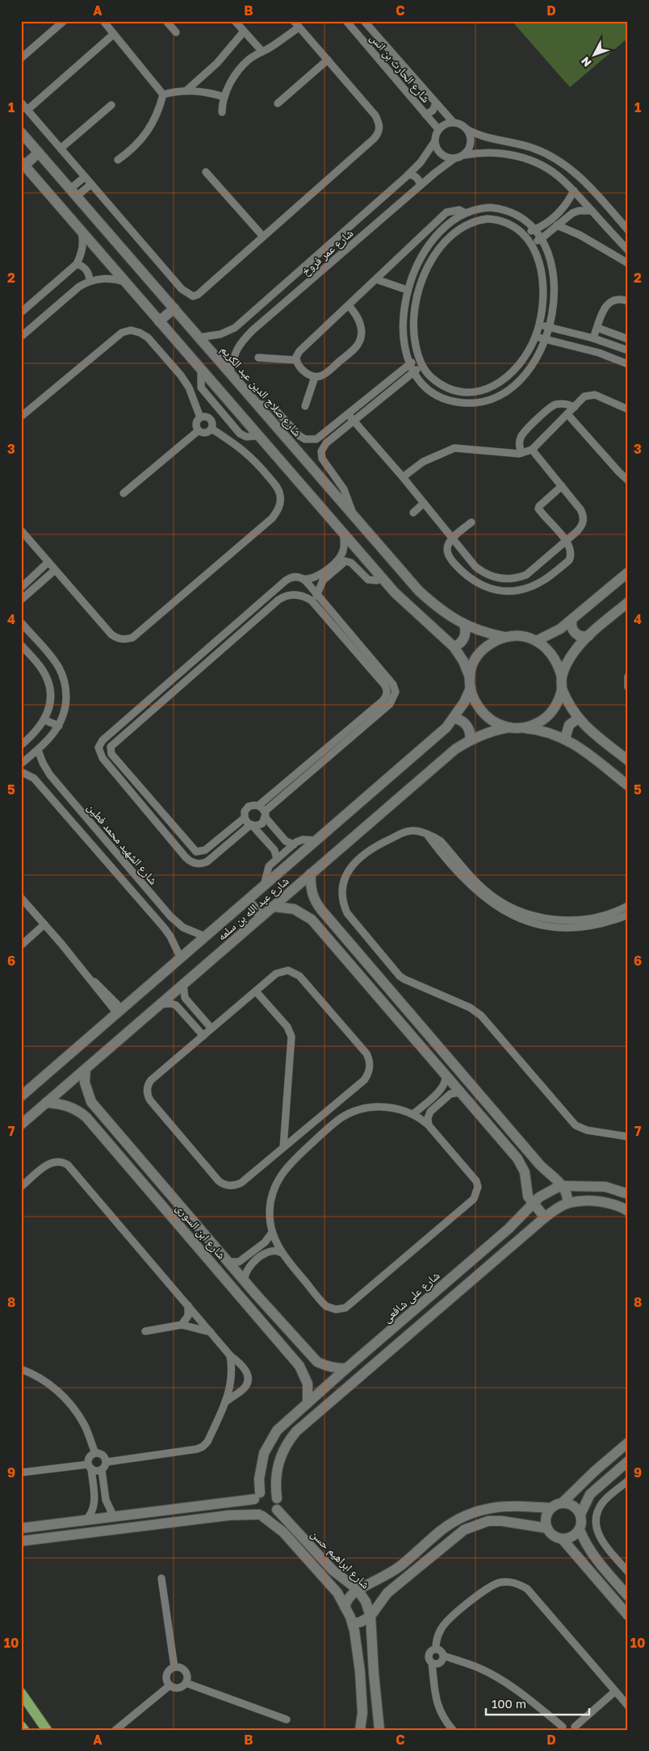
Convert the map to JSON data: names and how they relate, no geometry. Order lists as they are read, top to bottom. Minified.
{"streets":{"street":["شارع الحارث بن انس","شارع عمر فروخ","شارع صلاح الدين عبد الكريم","شارع الشهيد محمد فطين","شارع عبد الله بن سلمه","شارع ابن السورى","شارع على شافعى","شارع ابراهيم حسن"]},"crossings":[["شارع الحارث بن انس","شارع عمر فروخ"],["شارع عمر فروخ","شارع صلاح الدين عبد الكريم"],["شارع صلاح الدين عبد الكريم","شارع عبد الله بن سلمه"],["شارع الشهيد محمد فطين","شارع عبد الله بن سلمه"],["شارع عبد الله بن سلمه","شارع ابن السورى"],["شارع ابن السورى","شارع على شافعى"],["شارع على شافعى","شارع ابراهيم حسن"]],"scale_bar":"100 m","north":"bottom left","grid":{"columns":["A","B","C","D"],"rows":["1","2","3","4","5","6","7","8","9","10"]}}
